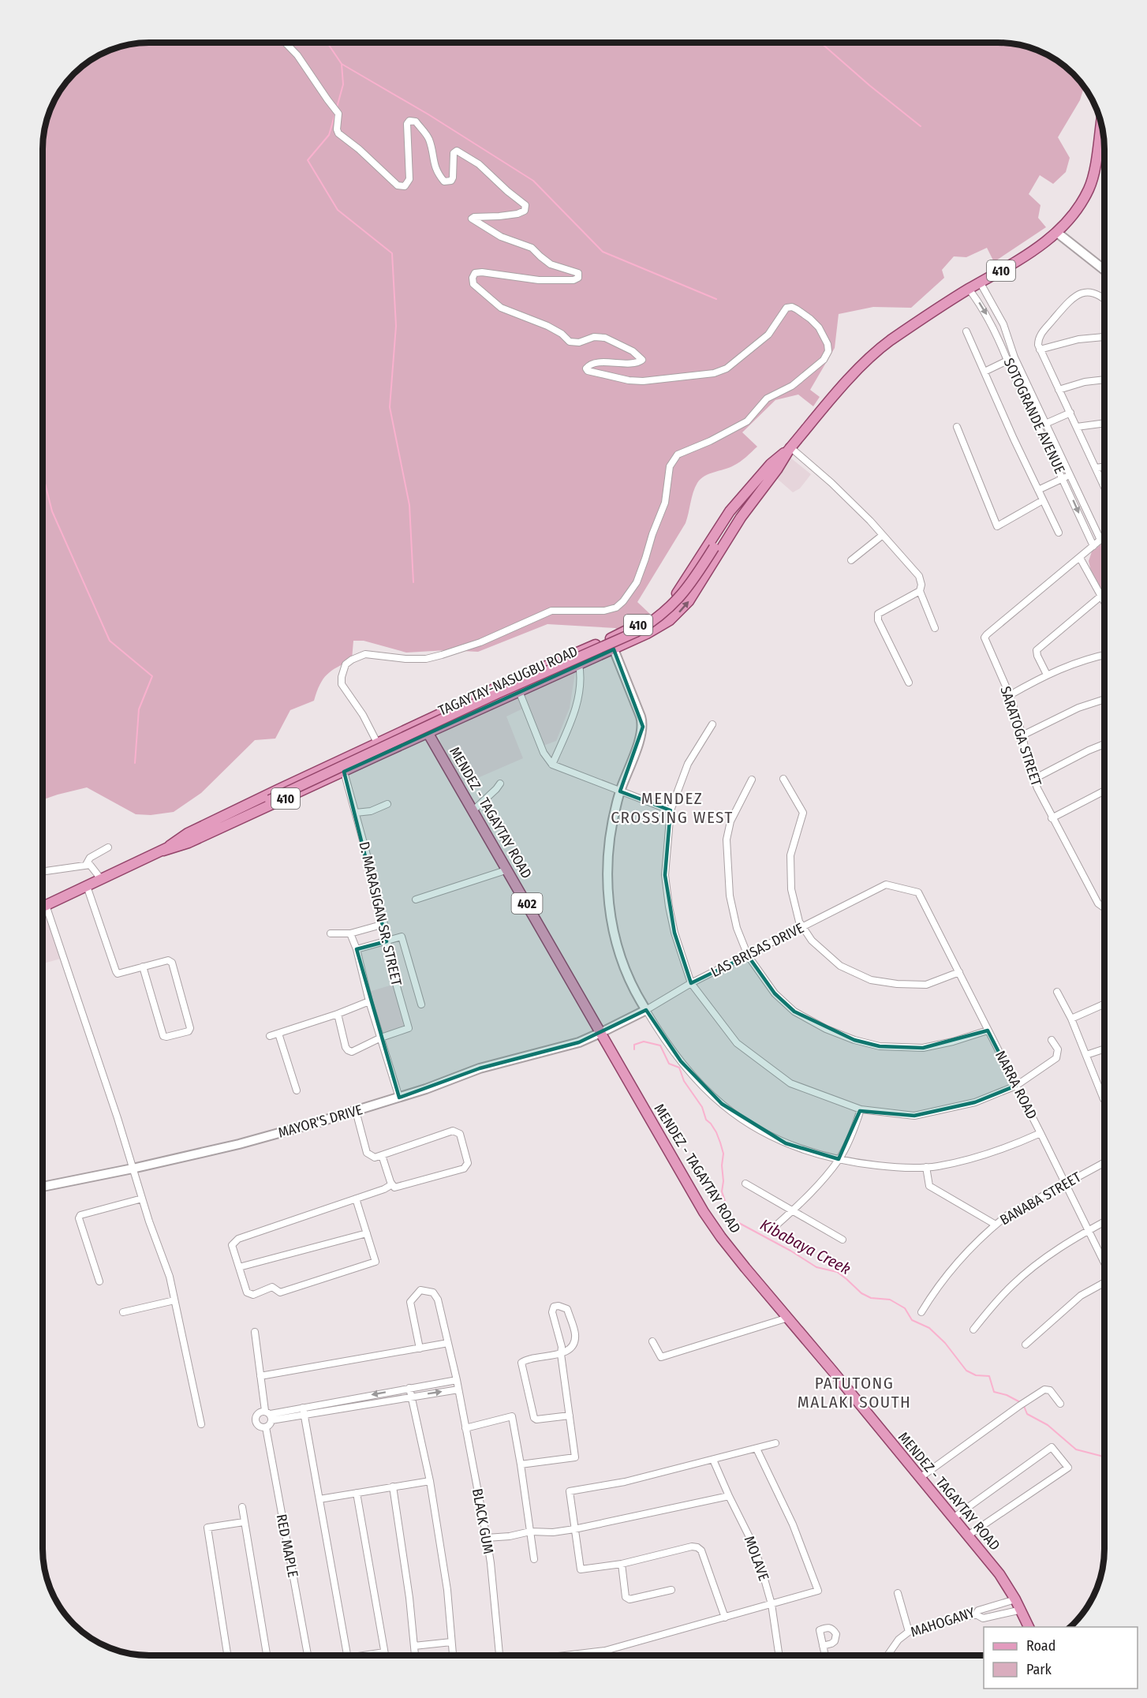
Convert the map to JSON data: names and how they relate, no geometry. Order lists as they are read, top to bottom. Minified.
{"streets":{"main road":["410","TAGAYTAY-NASUGBU ROAD","MENDEZ - TAGAYTAY ROAD","402"],"street":["SOTOGRANDE AVENUE","SARATOGA STREET","D. MARASIGAN SR. STREET","LAS BRISAS DRIVE","NARRA ROAD","MAYOR'S DRIVE","BANABA STREET","BLACK GUM","RED MAPLE","MOLAVE","MAHOGANY"]},"crossings":[["SOTOGRANDE AVENUE","TAGAYTAY-NASUGBU ROAD"],["SOTOGRANDE AVENUE","SARATOGA STREET"],["TAGAYTAY-NASUGBU ROAD","MENDEZ - TAGAYTAY ROAD"],["TAGAYTAY-NASUGBU ROAD","402"],["TAGAYTAY-NASUGBU ROAD","D. MARASIGAN SR. STREET"],["MENDEZ - TAGAYTAY ROAD","402"],["MENDEZ - TAGAYTAY ROAD","LAS BRISAS DRIVE"],["MENDEZ - TAGAYTAY ROAD","MAYOR'S DRIVE"],["MENDEZ - TAGAYTAY ROAD","MAHOGANY"],["LAS BRISAS DRIVE","NARRA ROAD"],["LAS BRISAS DRIVE","MAYOR'S DRIVE"],["NARRA ROAD","BANABA STREET"]],"districts":["MENDEZ CROSSING WEST","PATUTONG MALAKI SOUTH"],"water":["Kibabaya Creek"],"legend":["Road","Park"]}
